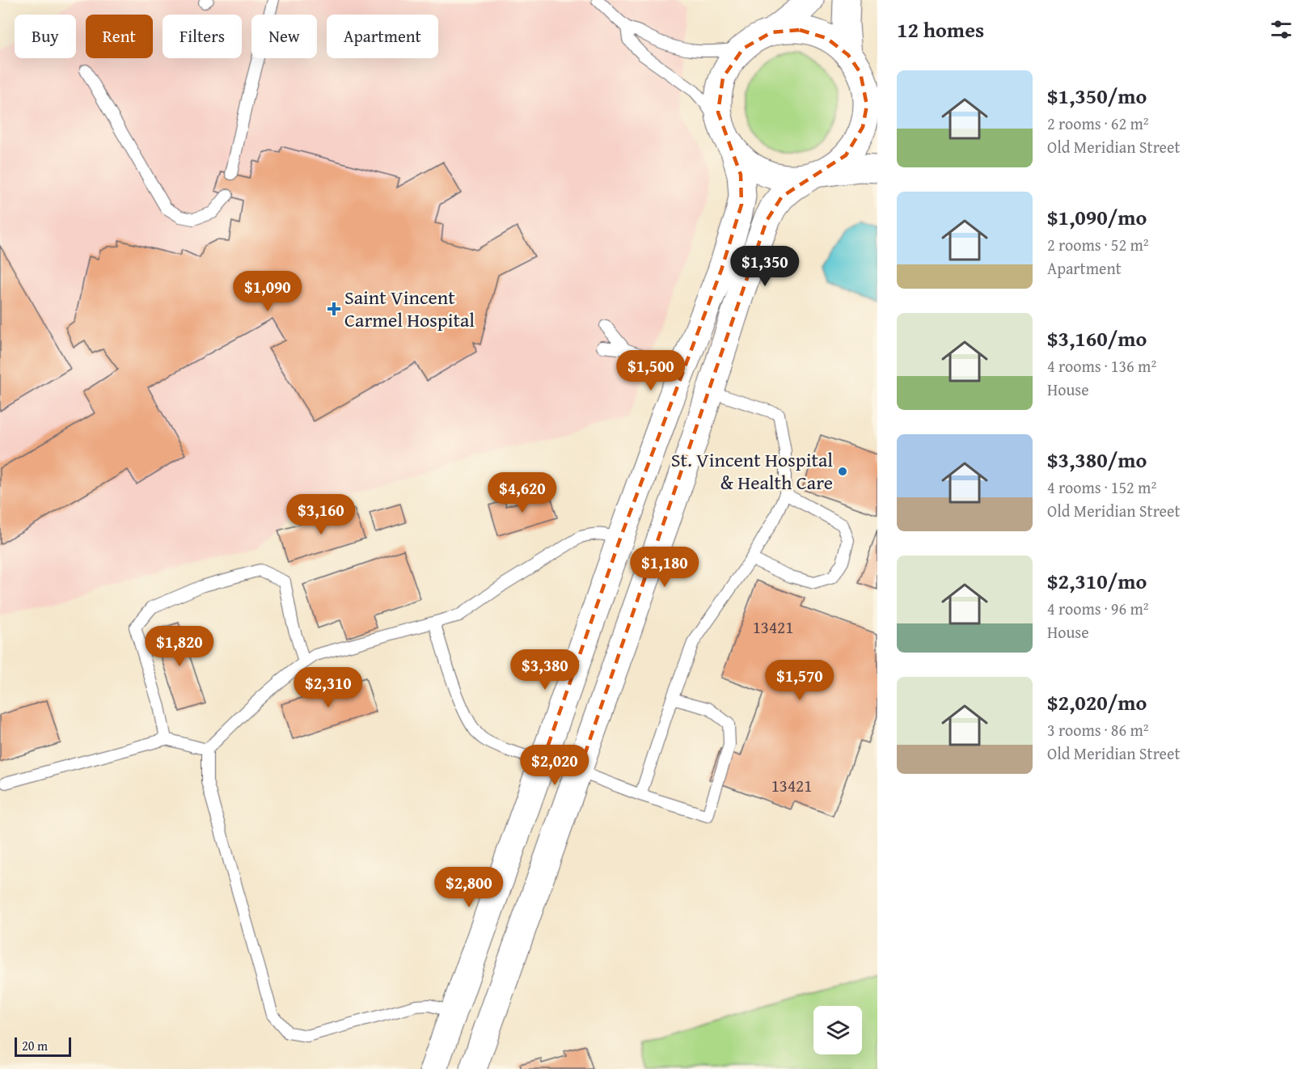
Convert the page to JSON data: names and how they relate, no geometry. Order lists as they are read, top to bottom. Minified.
{"places":{"health":["Saint Vincent Carmel Hospital"],"other":["St. Vincent Hospital & Health Care"]},"house_numbers":["13421","13421"],"scale_bar":"20 m","page":{"heading":"12 homes","chip":["Buy","Rent","Filters","New","Apartment"],"list":[{"name":"$1,350/mo","note":"2 rooms · 62 m² · Old Meridian Street"},{"name":"$1,090/mo","note":"2 rooms · 52 m² · Apartment"},{"name":"$3,160/mo","note":"4 rooms · 136 m² · House"},{"name":"$3,380/mo","note":"4 rooms · 152 m² · Old Meridian Street"},{"name":"$2,310/mo","note":"4 rooms · 96 m² · House"},{"name":"$2,020/mo","note":"3 rooms · 86 m² · Old Meridian Street"}],"price":["$1,350","$1,090","$1,500","$4,620","$3,160","$1,180","$1,820","$3,380","$1,570","$2,310","$2,020","$2,800"],"scale":"20 m"}}
